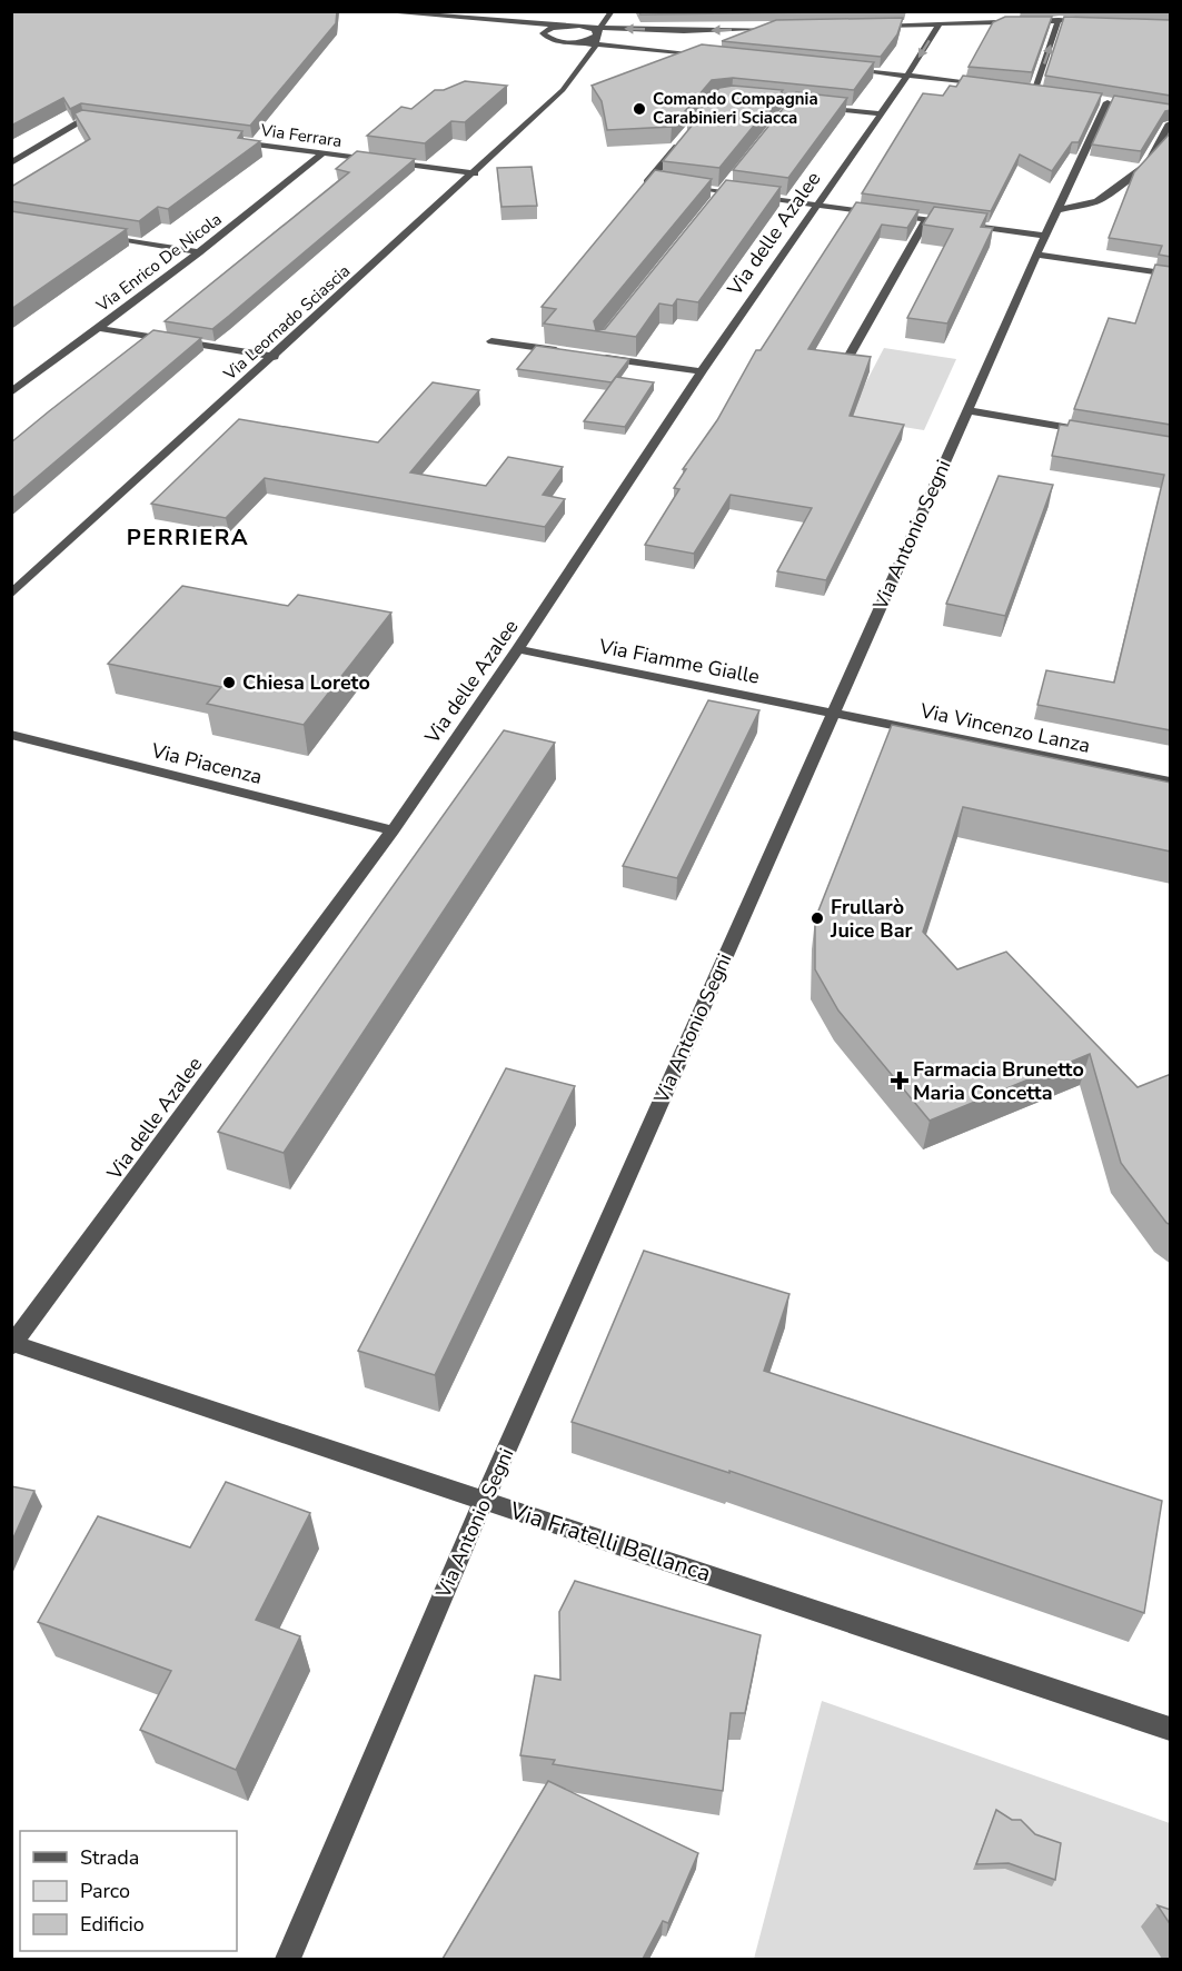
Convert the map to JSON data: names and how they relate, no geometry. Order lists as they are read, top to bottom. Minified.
{"streets":{"street":["Via Ferrara","Via delle Azalee","Via Enrico De Nicola","Via Leornado Sciascia","Via Antonio Segni","Via Fiamme Gialle","Via Vincenzo Lanza","Via Piacenza","Via Fratelli Bellanca"]},"crossings":[["Via Ferrara","Via Enrico De Nicola"],["Via Ferrara","Via Leornado Sciascia"],["Via delle Azalee","Via Fiamme Gialle"],["Via delle Azalee","Via Piacenza"],["Via delle Azalee","Via Fratelli Bellanca"],["Via Antonio Segni","Via Fiamme Gialle"],["Via Antonio Segni","Via Vincenzo Lanza"],["Via Antonio Segni","Via Fratelli Bellanca"],["Via Fiamme Gialle","Via Vincenzo Lanza"]],"districts":["PERRIERA"],"places":{"other":["Comando Compagnia Carabinieri Sciacca","Chiesa Loreto","Frullarò Juice Bar"],"health":["Farmacia Brunetto Maria Concetta"]},"legend":["Strada","Parco","Edificio"]}
